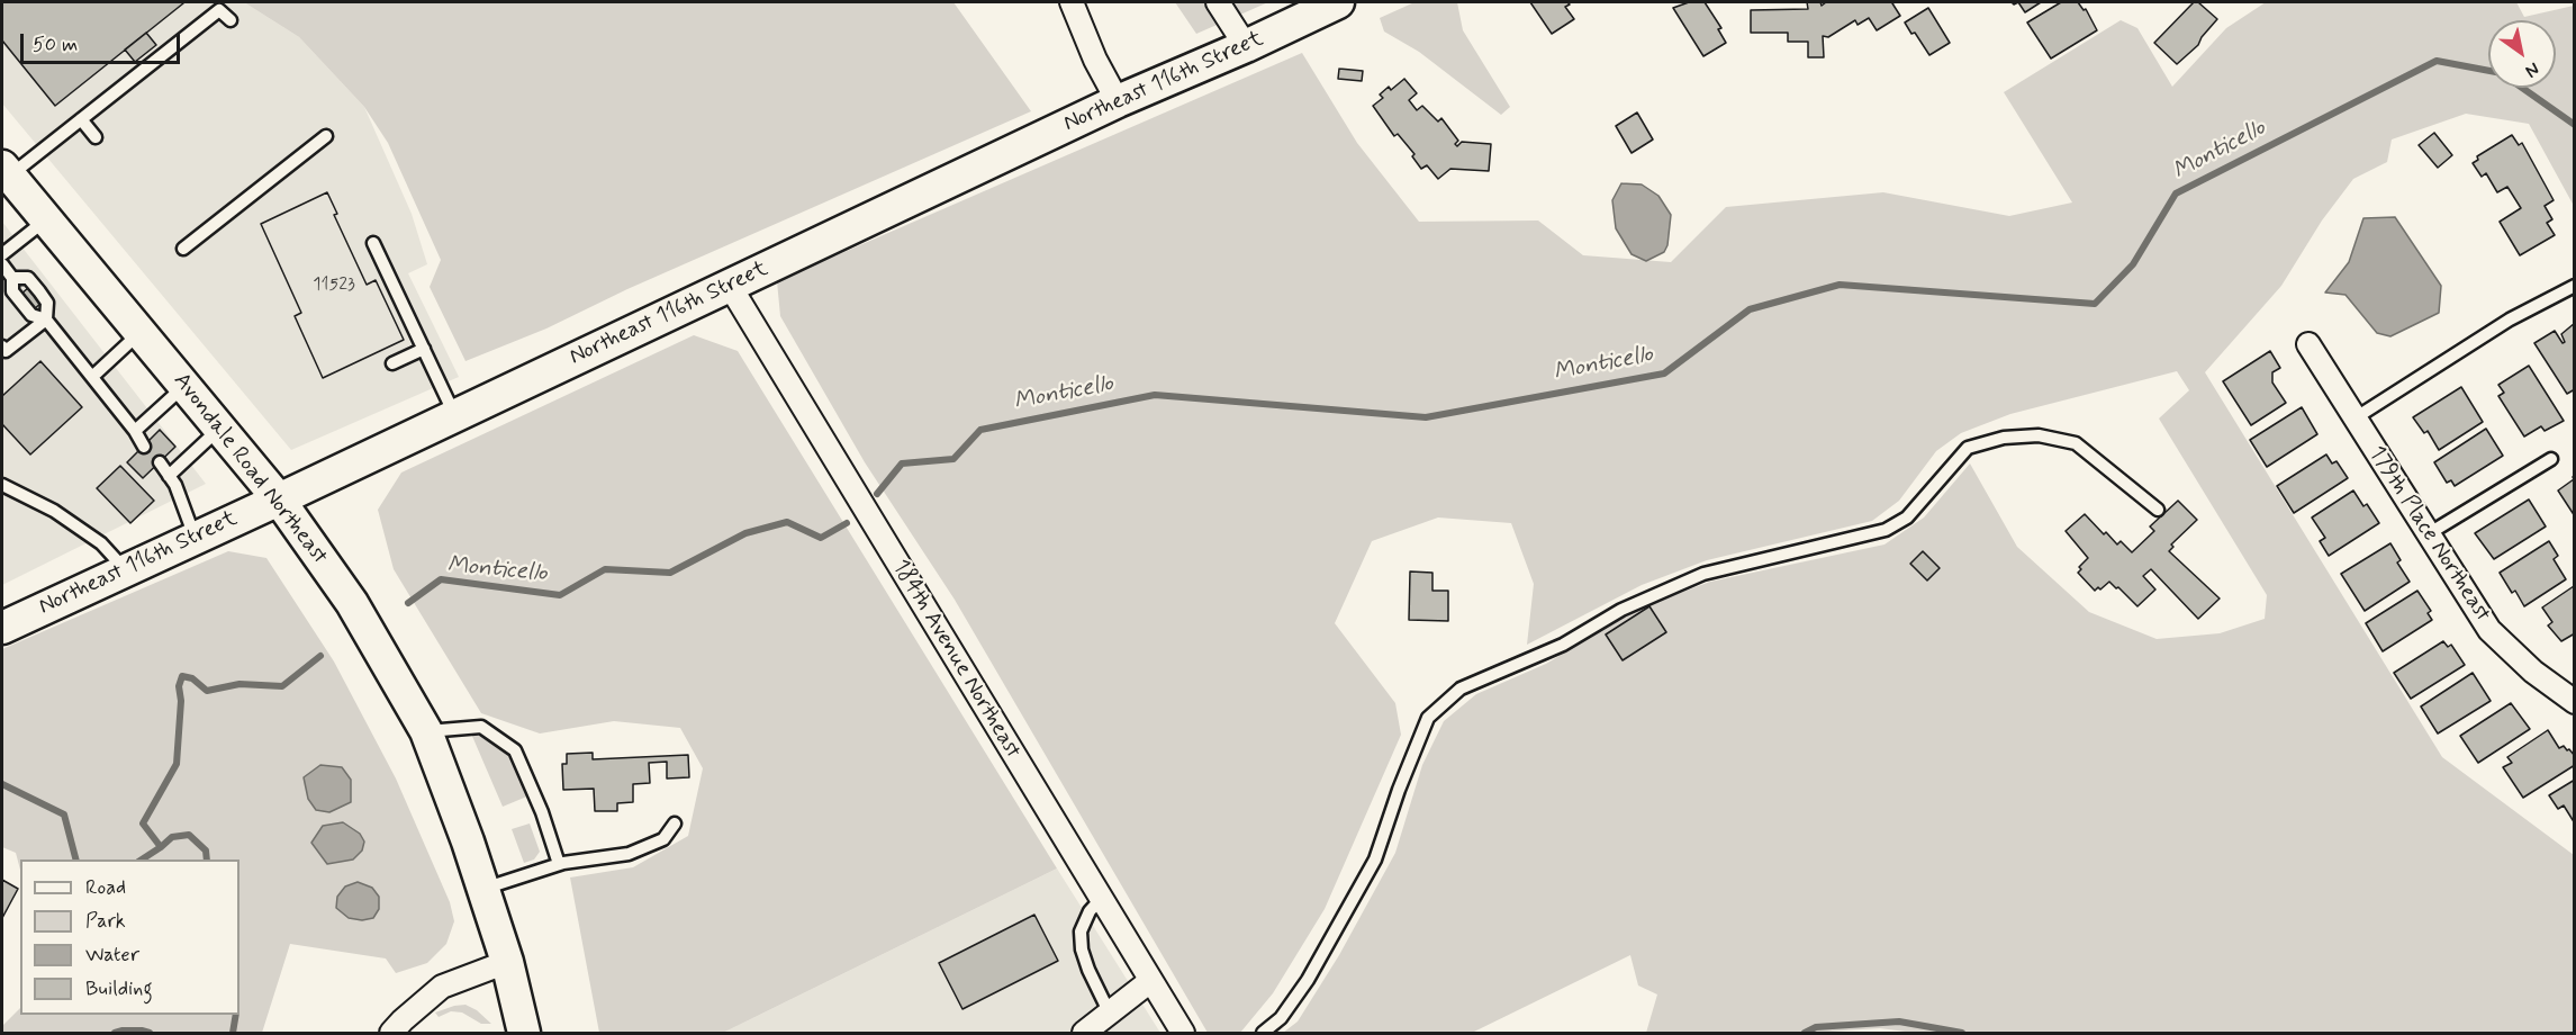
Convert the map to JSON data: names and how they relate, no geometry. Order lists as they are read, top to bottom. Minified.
{"streets":{"street":["Northeast 116th Street","Avondale Road Northeast","179th Place Northeast","184th Avenue Northeast"]},"crossings":[["Northeast 116th Street","Avondale Road Northeast"],["Northeast 116th Street","184th Avenue Northeast"]],"water":["Monticello"],"house_numbers":["11523"],"legend":["Road","Park","Water","Building"],"scale_bar":"50 m","north":"bottom right"}
